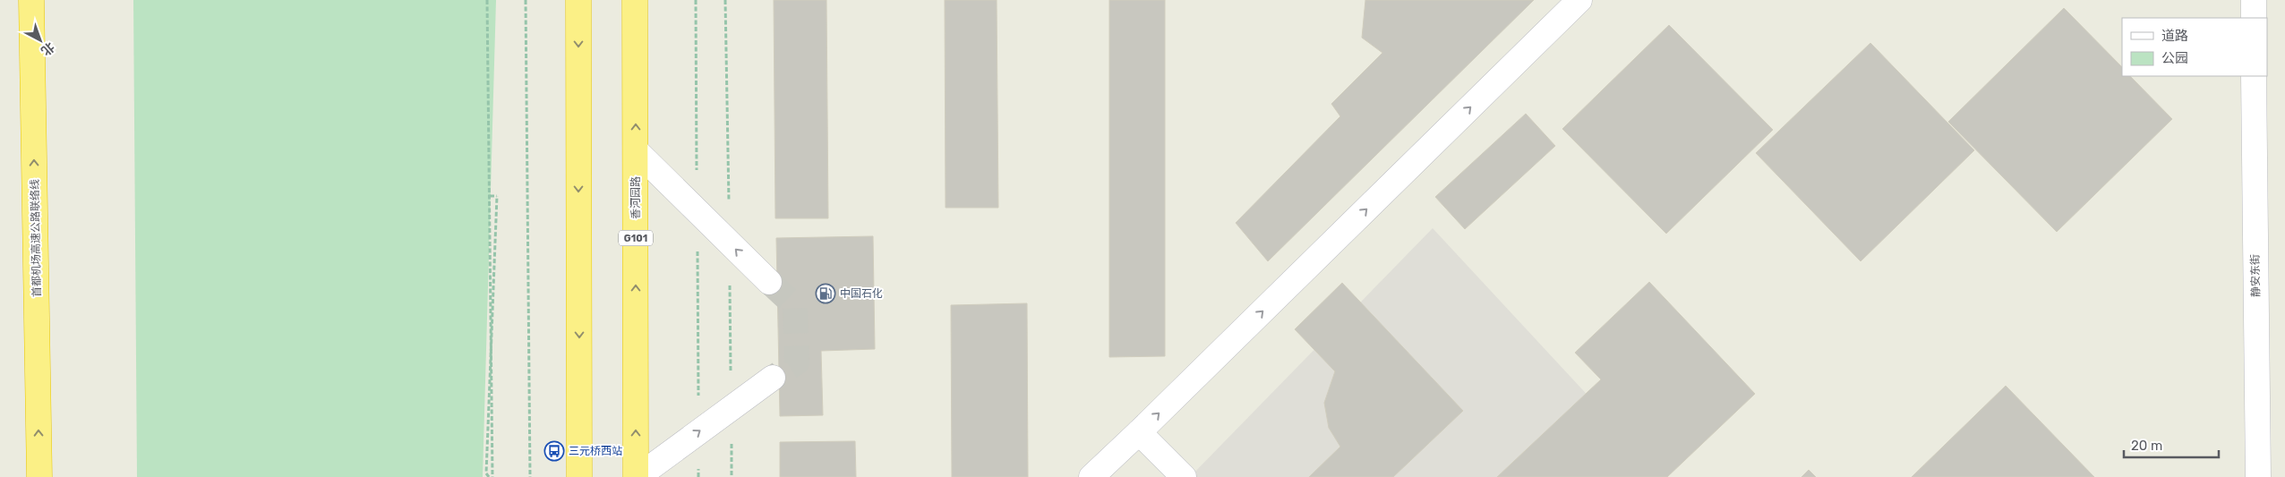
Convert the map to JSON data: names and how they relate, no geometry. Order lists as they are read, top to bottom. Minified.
{"streets":{"highway":["香河园路","首都机场高速公路联络线","G101"],"street":["静安东街"]},"one_way":["首都机场高速公路联络线"],"places":{"fuel station":["中国石化"],"bus stop":["三元桥西站"]},"legend":["道路","公园"],"scale_bar":"20 m","north":"bottom right"}
